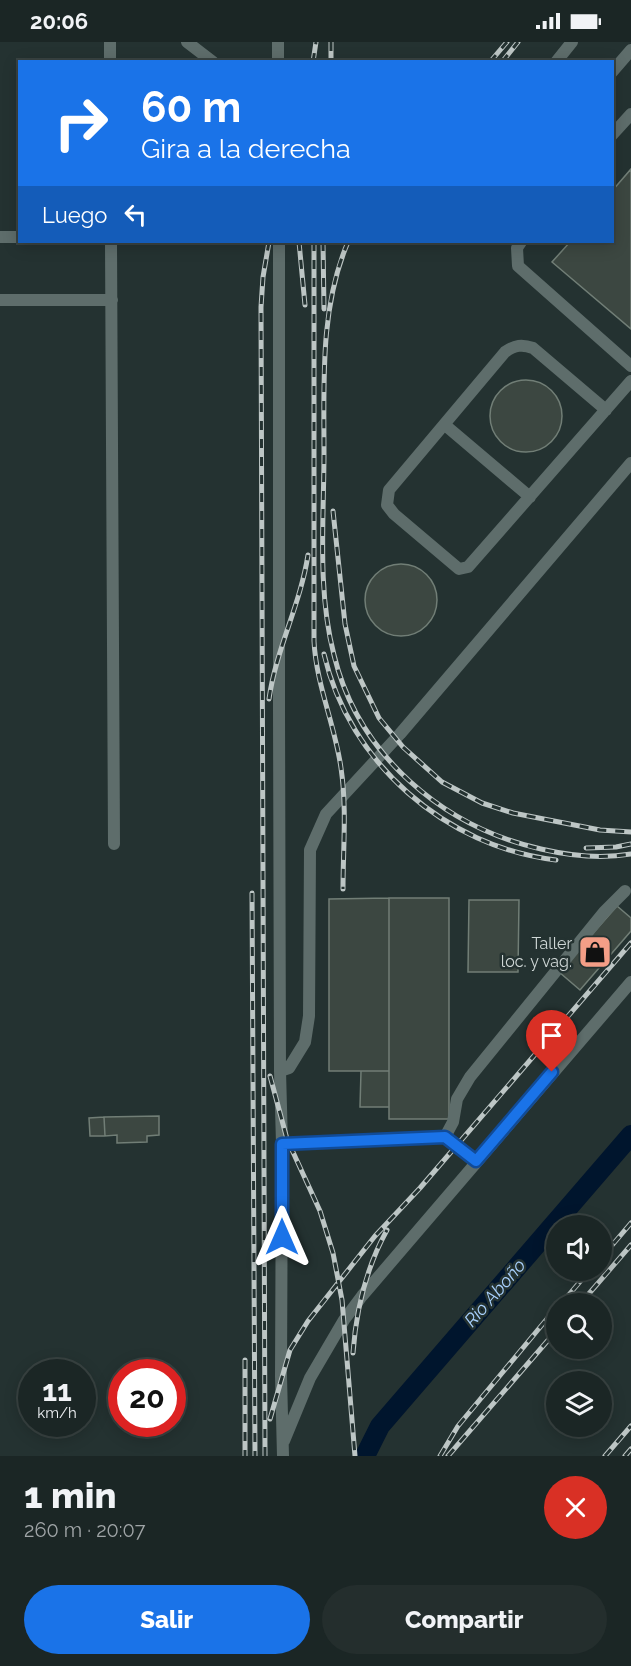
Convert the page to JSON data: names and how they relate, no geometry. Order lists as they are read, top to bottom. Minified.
{"water":["Rio Aboño"],"places":{"shop":["Taller loc. y vag."]},"page":{"status":"20:06","turn":["60 m","Gira a la derecha"],"then":"Luego","speed":"11 km/h","limit":"20","heading":["1 min","260 m · 20:07"],"buttons":["Salir","Compartir"]}}
